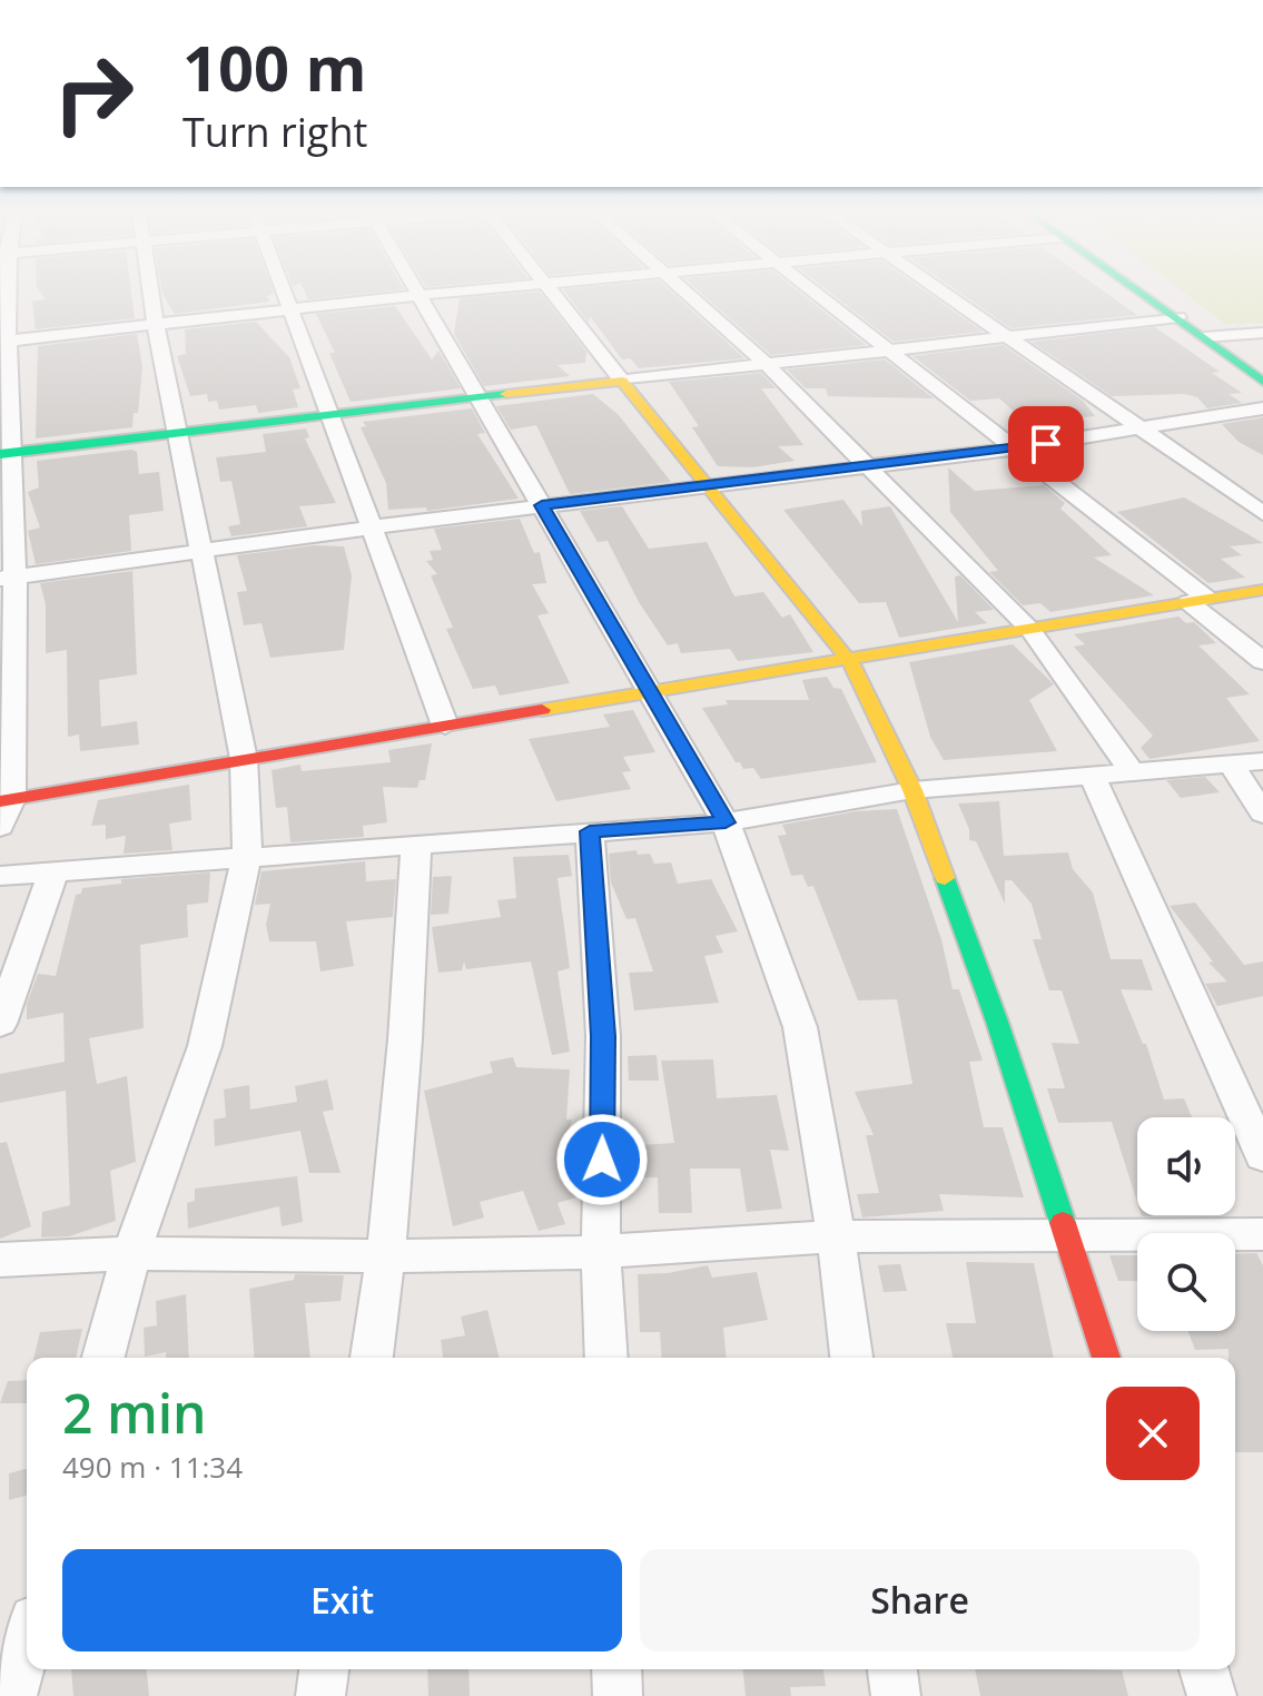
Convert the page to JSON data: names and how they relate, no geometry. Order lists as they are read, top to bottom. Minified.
{"page":{"turn":["100 m","Turn right"],"heading":["2 min","490 m · 11:34"],"buttons":["Exit","Share"]}}
